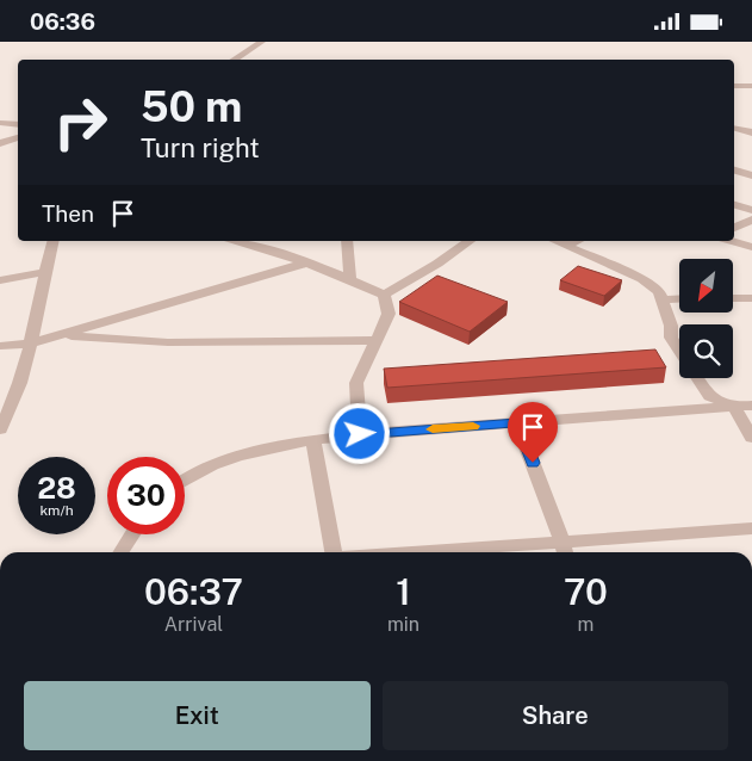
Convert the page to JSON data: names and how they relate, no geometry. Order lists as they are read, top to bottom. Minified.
{"north":"bottom left","page":{"status":"06:36","turn":["50 m","Turn right"],"then":"Then","speed":"28 km/h","limit":"30","eta":["06:37","Arrival","1","min","70","m"],"buttons":["Exit","Share"]}}
